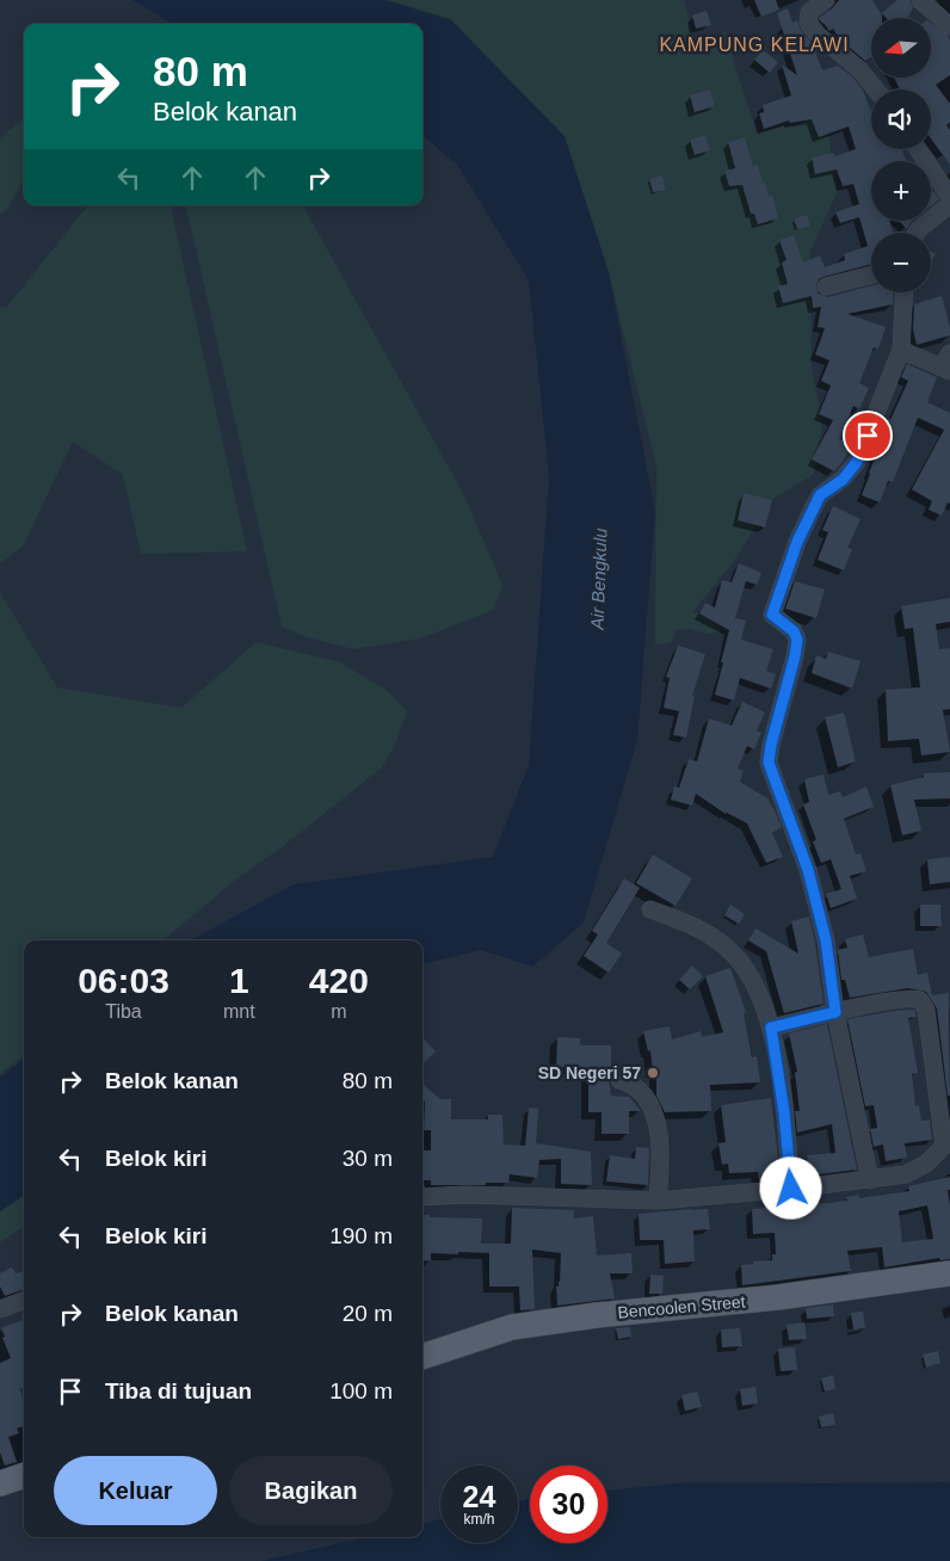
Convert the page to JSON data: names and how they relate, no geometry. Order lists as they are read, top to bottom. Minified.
{"streets":{"main road":["Bencoolen Street"]},"districts":["KAMPUNG KELAWI"],"water":["Air Bengkulu"],"places":["SD Negeri 57"],"north":"left","page":{"map_buttons":["+","−"],"turn":["80 m","Belok kanan"],"eta":["06:03","Tiba","1","mnt","420","m"],"list":[{"name":"Belok kanan","value":"80 m"},{"name":"Belok kiri","value":"30 m"},{"name":"Belok kiri","value":"190 m"},{"name":"Belok kanan","value":"20 m"},{"name":"Tiba di tujuan","value":"100 m"}],"buttons":["Keluar","Bagikan"],"speed":"24 km/h","limit":"30"}}
